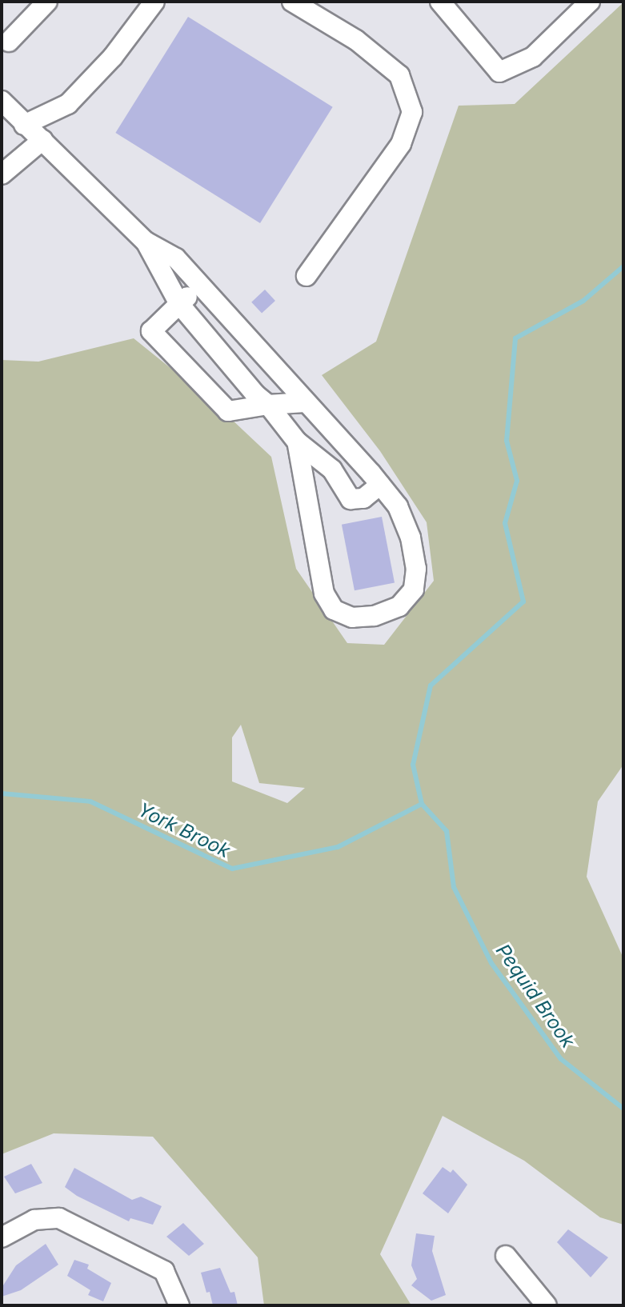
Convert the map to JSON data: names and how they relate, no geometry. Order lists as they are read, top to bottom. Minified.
{"water":["York Brook","Pequid Brook"]}
